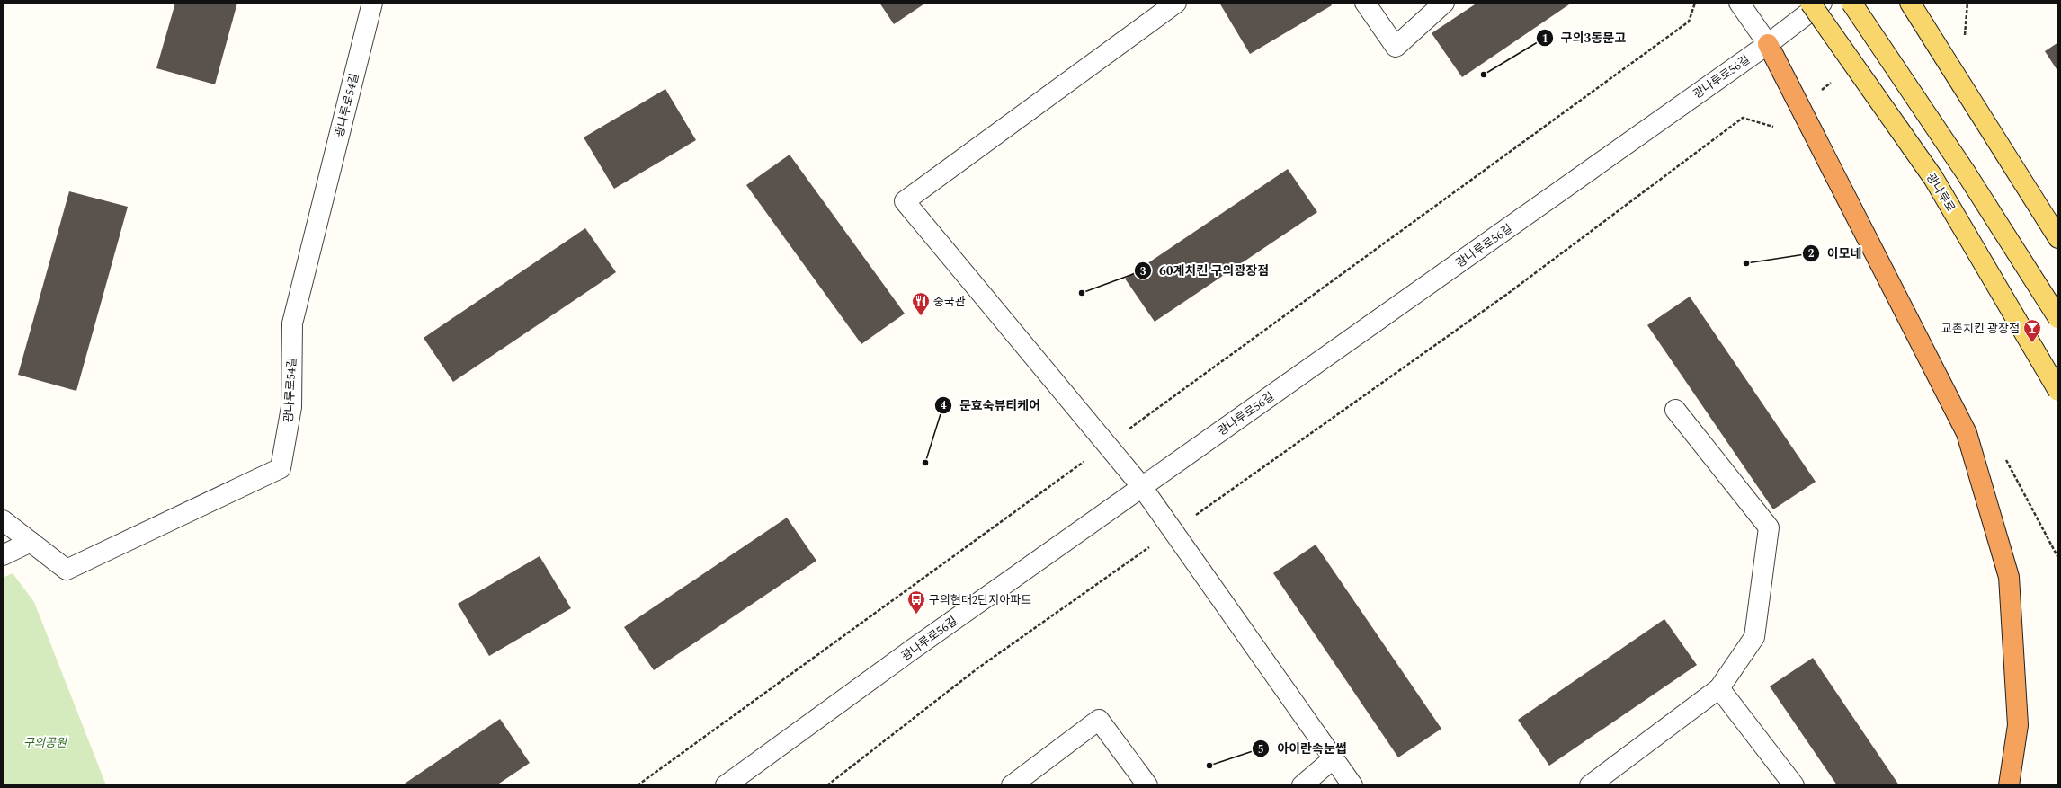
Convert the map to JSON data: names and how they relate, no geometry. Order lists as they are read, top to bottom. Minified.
{"streets":{"main road":["광나루로"],"street":["광나루로56길","광나루로54길"]},"parks":["구의공원"],"places":{"other":["구의3동문고","이모네","60계치킨 구의광장점","문효숙뷰티케어","아이란속눈썹"],"restaurant":["중국관"],"bar":["교촌치킨 광장점"],"bus stop":["구의현대2단지아파트"]}}
